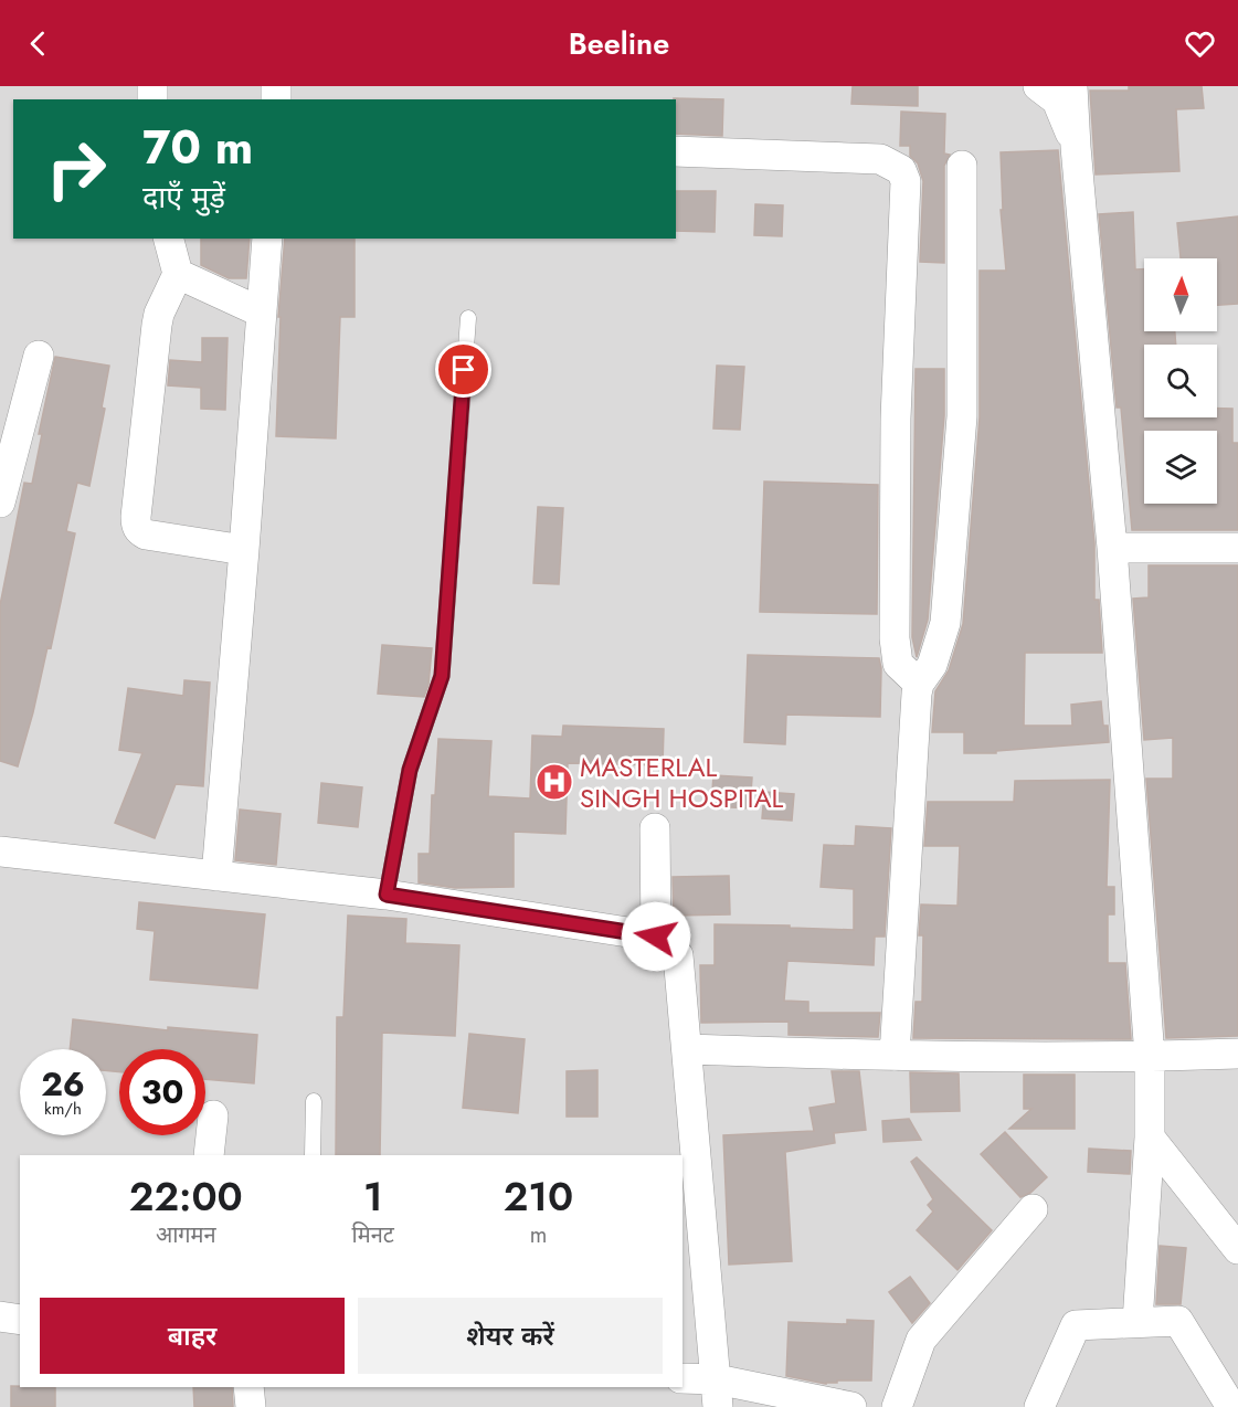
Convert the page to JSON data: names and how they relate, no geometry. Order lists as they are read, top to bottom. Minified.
{"places":{"hospital":["MASTERLAL SINGH HOSPITAL"]},"north":"top","page":{"header":"Beeline","turn":["70 m","दाएँ मुड़ें"],"speed":"26 km/h","limit":"30","eta":["22:00","आगमन","1","मिनट","210","m"],"buttons":["बाहर","शेयर करें"]}}
